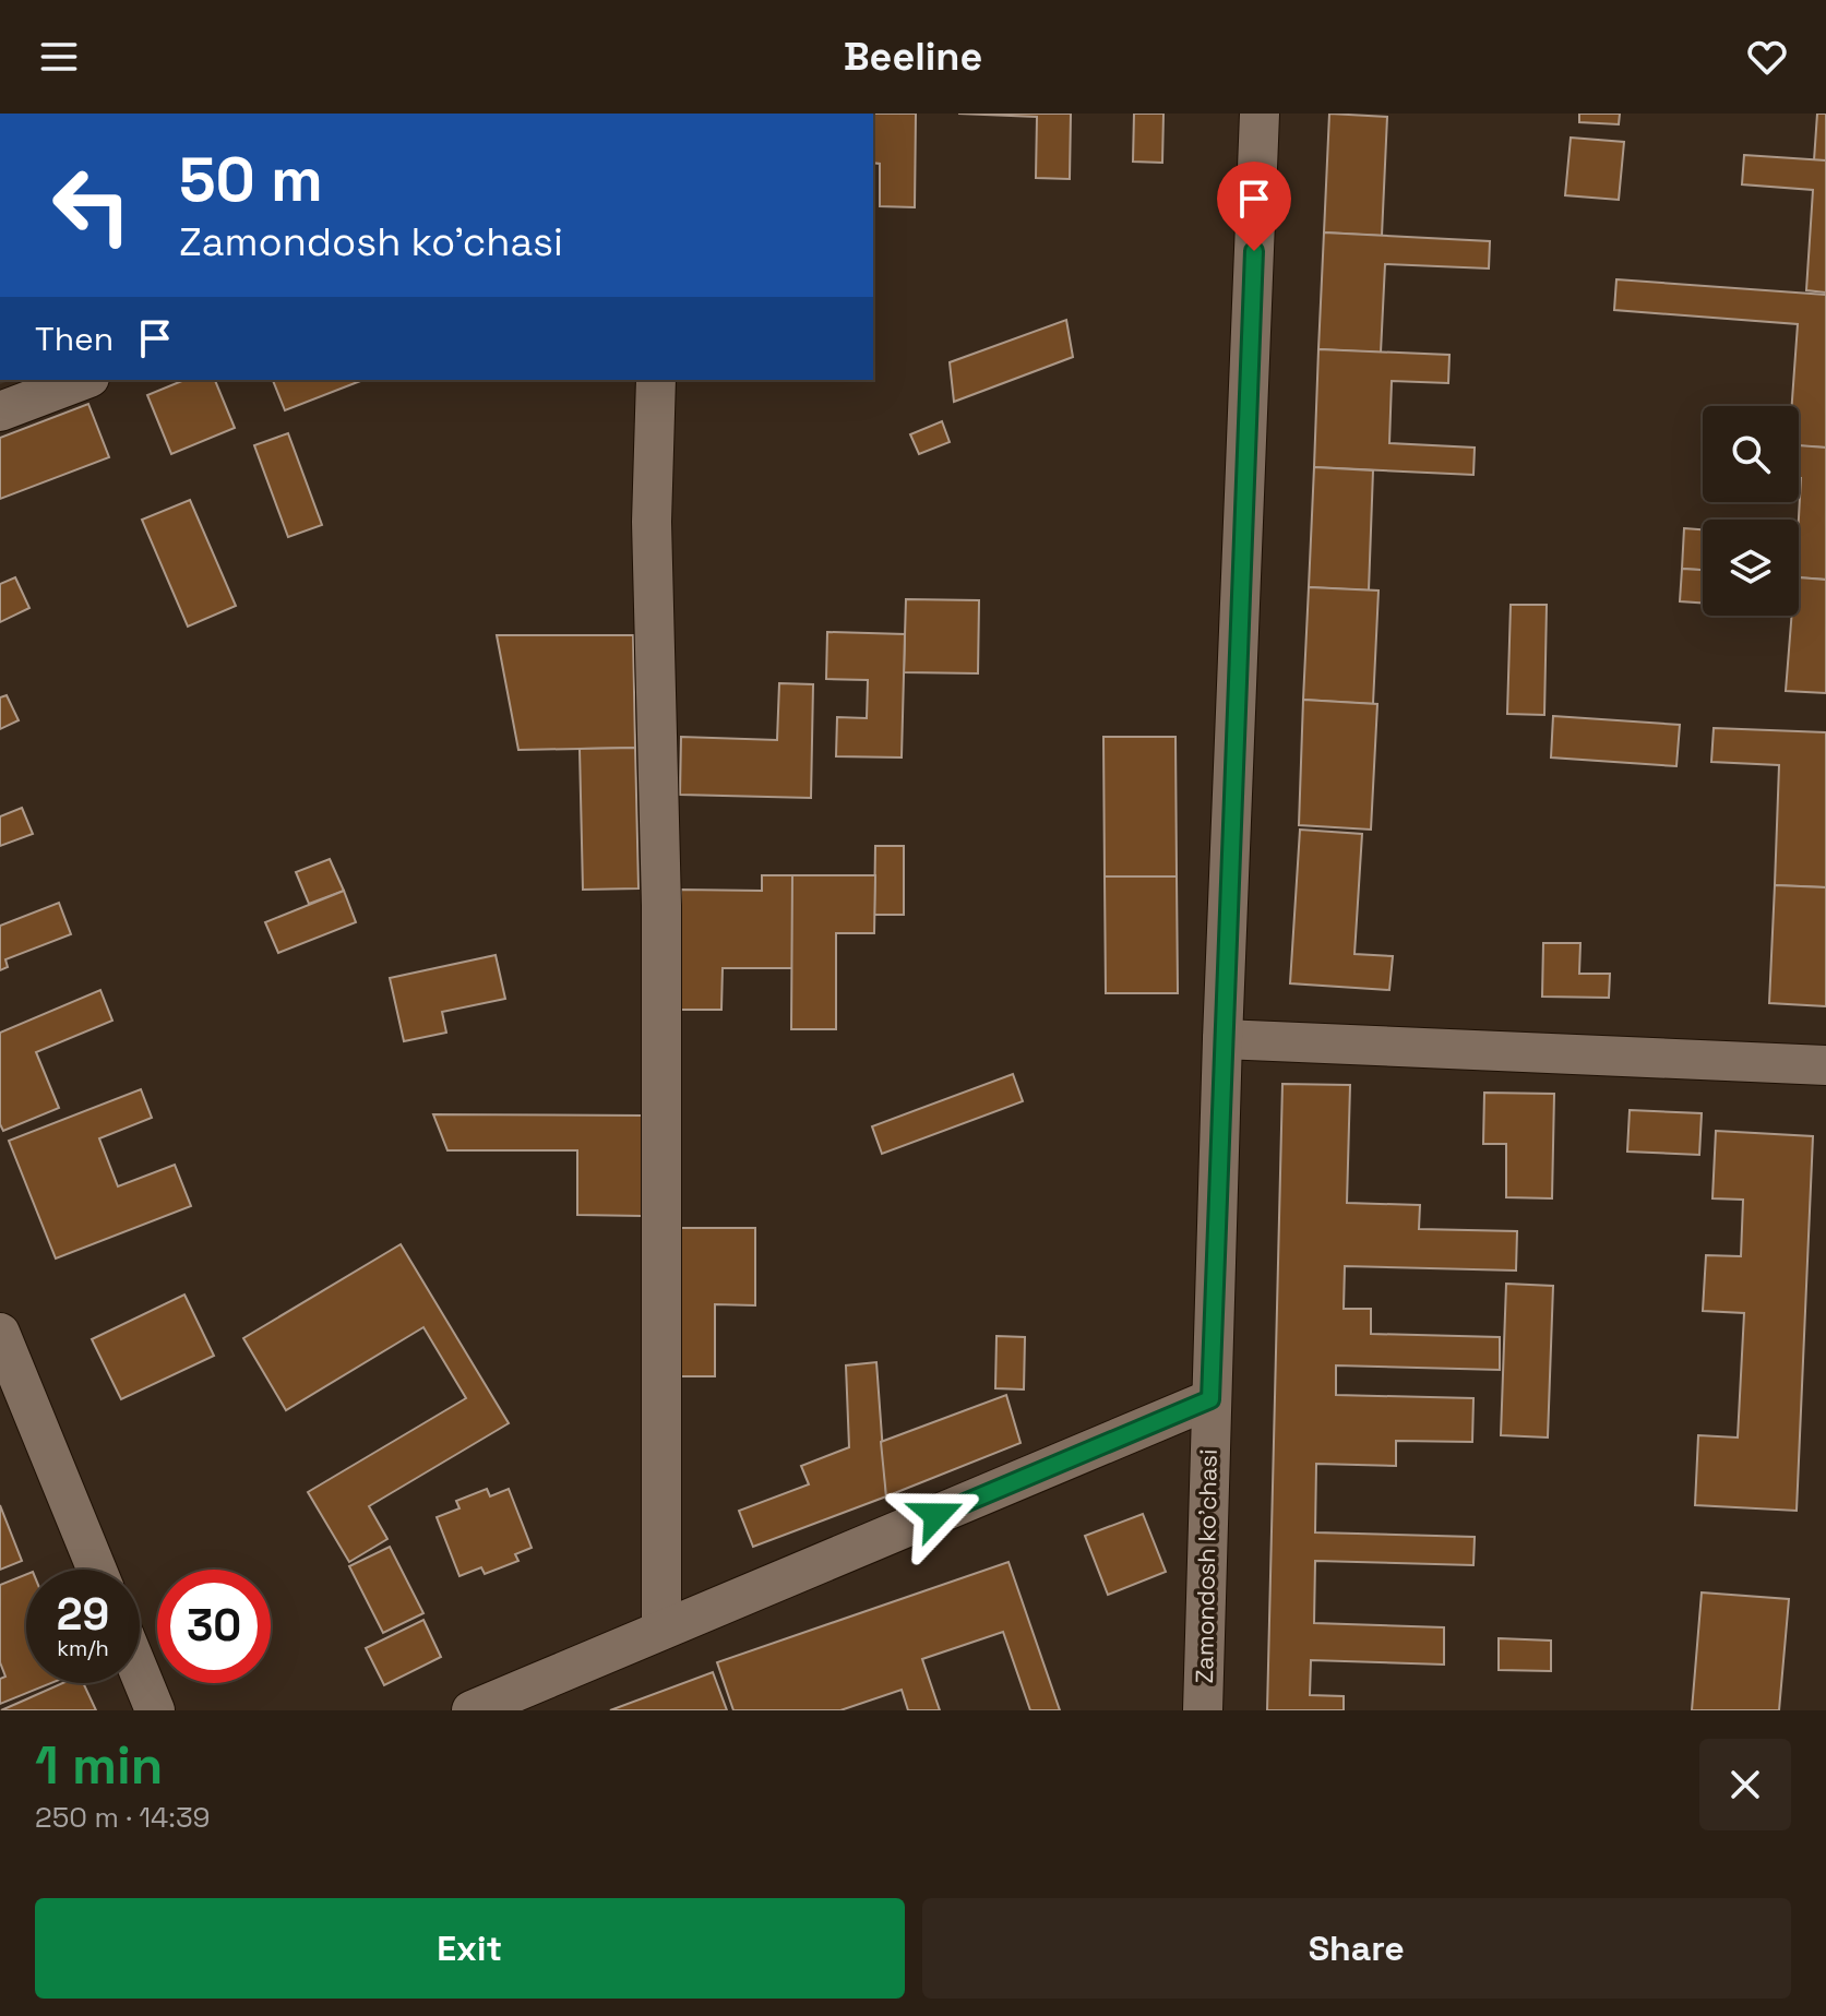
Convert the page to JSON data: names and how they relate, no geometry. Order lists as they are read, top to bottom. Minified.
{"streets":{"street":["Zamondosh ko'chasi"]},"page":{"header":"Beeline","turn":["50 m","Zamondosh ko'chasi"],"then":"Then","speed":"29 km/h","limit":"30","heading":["1 min","250 m · 14:39"],"buttons":["Exit","Share"]}}
